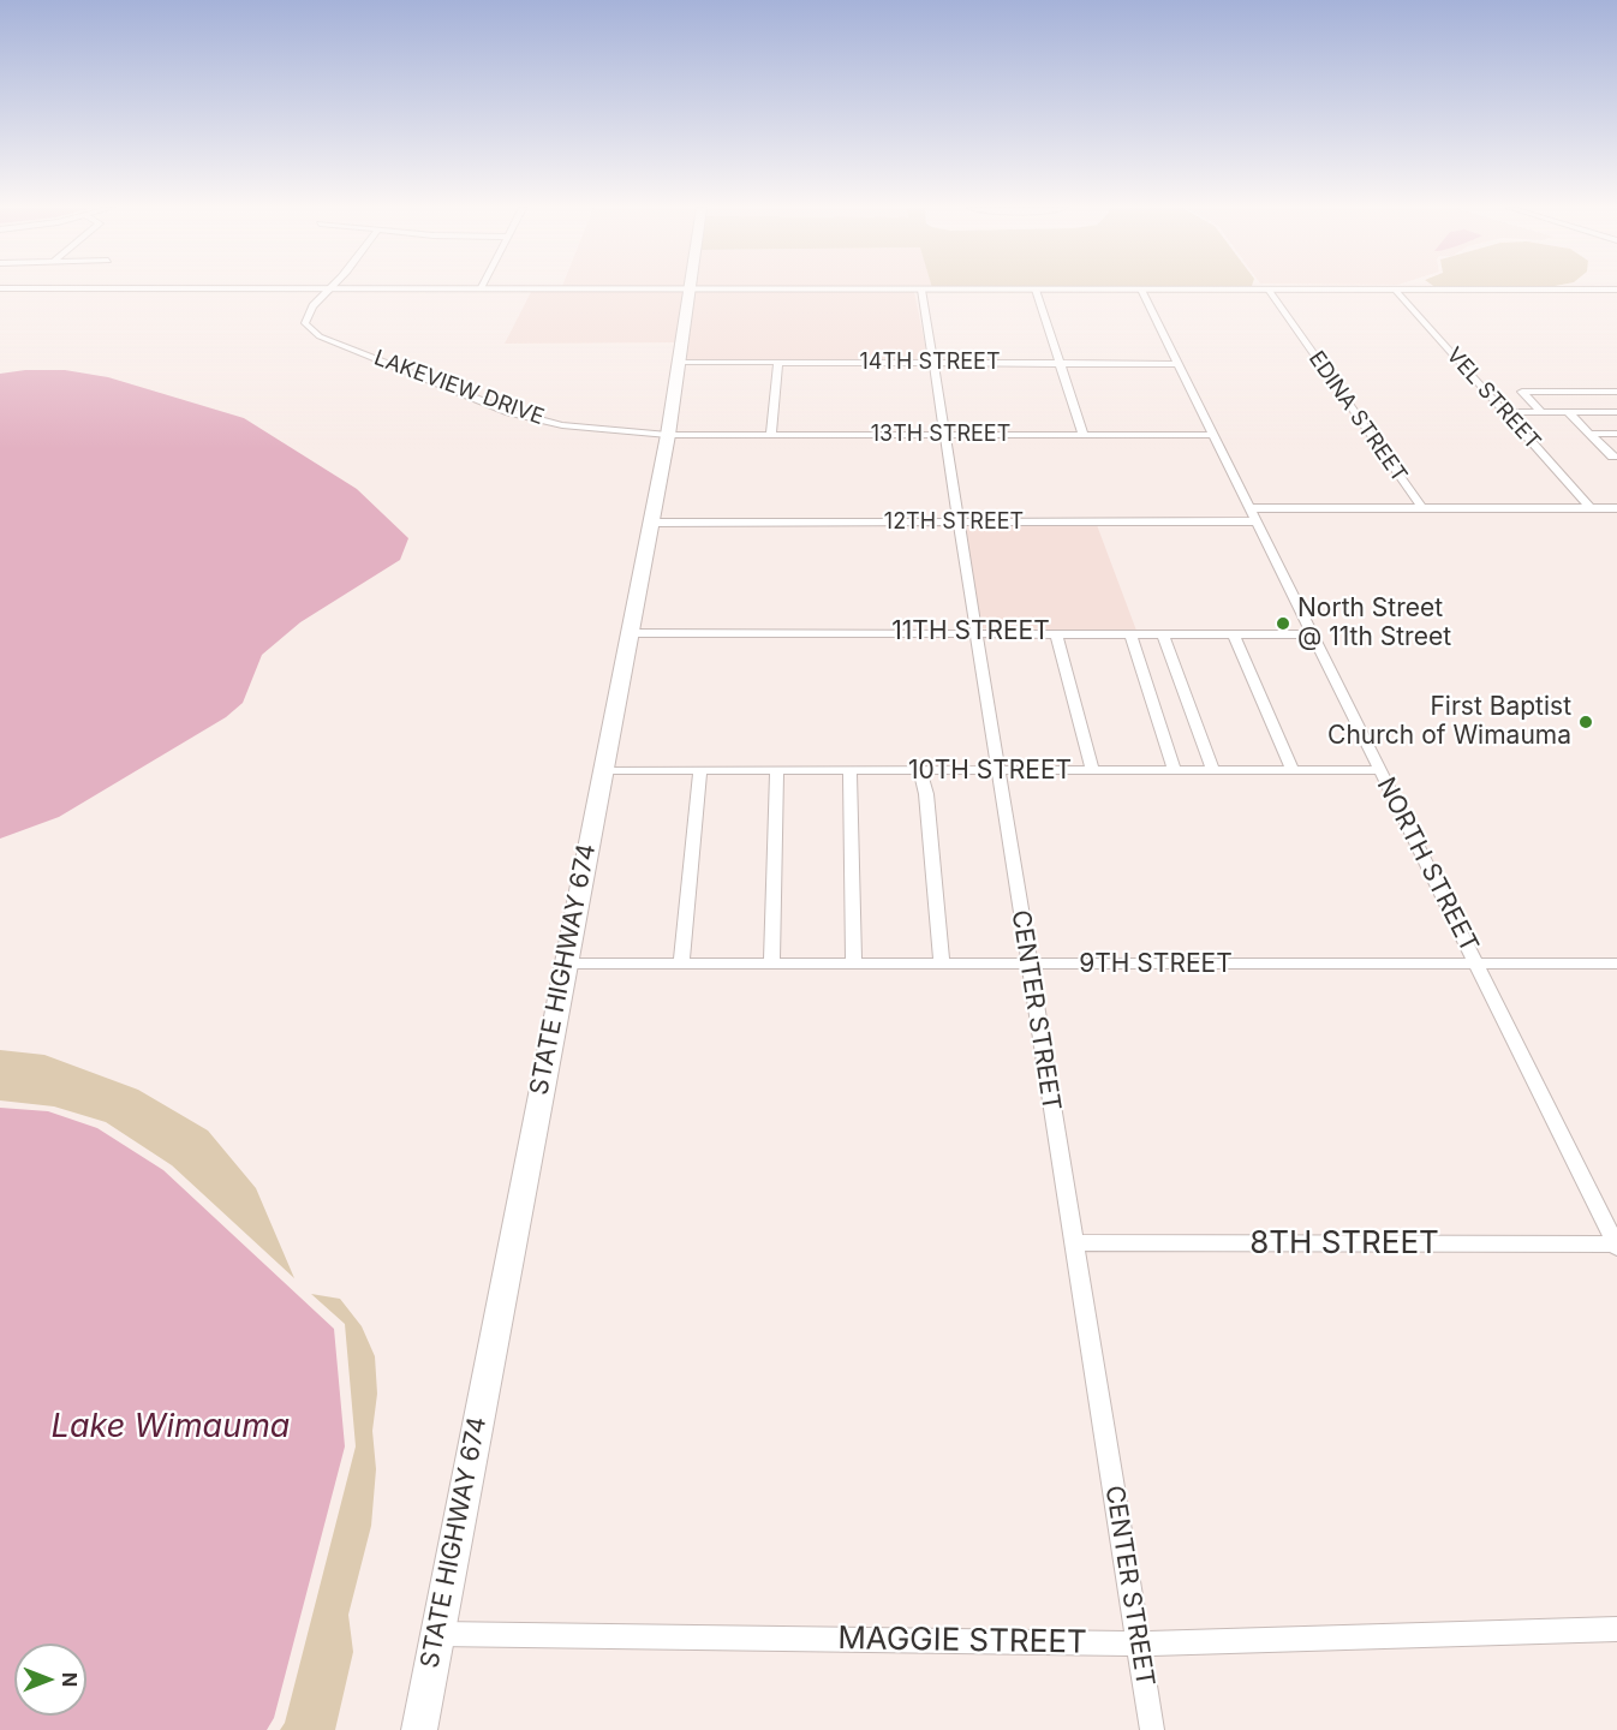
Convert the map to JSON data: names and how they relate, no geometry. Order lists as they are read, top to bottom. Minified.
{"streets":{"main road":["STATE HIGHWAY 674"],"street":["14TH STREET","LAKEVIEW DRIVE","VEL STREET","EDINA STREET","13TH STREET","12TH STREET","11TH STREET","10TH STREET","NORTH STREET","9TH STREET","CENTER STREET","8TH STREET","MAGGIE STREET"]},"crossings":[["14TH STREET","NORTH STREET"],["14TH STREET","STATE HIGHWAY 674"],["14TH STREET","CENTER STREET"],["LAKEVIEW DRIVE","13TH STREET"],["LAKEVIEW DRIVE","STATE HIGHWAY 674"],["13TH STREET","NORTH STREET"],["13TH STREET","STATE HIGHWAY 674"],["13TH STREET","CENTER STREET"],["12TH STREET","NORTH STREET"],["12TH STREET","STATE HIGHWAY 674"],["12TH STREET","CENTER STREET"],["11TH STREET","NORTH STREET"],["11TH STREET","STATE HIGHWAY 674"],["11TH STREET","CENTER STREET"],["10TH STREET","NORTH STREET"],["10TH STREET","STATE HIGHWAY 674"],["10TH STREET","CENTER STREET"],["NORTH STREET","9TH STREET"],["NORTH STREET","8TH STREET"],["9TH STREET","STATE HIGHWAY 674"],["9TH STREET","CENTER STREET"],["STATE HIGHWAY 674","MAGGIE STREET"],["CENTER STREET","8TH STREET"],["CENTER STREET","MAGGIE STREET"]],"water":["Lake Wimauma"],"places":["North Street @ 11th Street","First Baptist Church of Wimauma"],"north":"right"}
